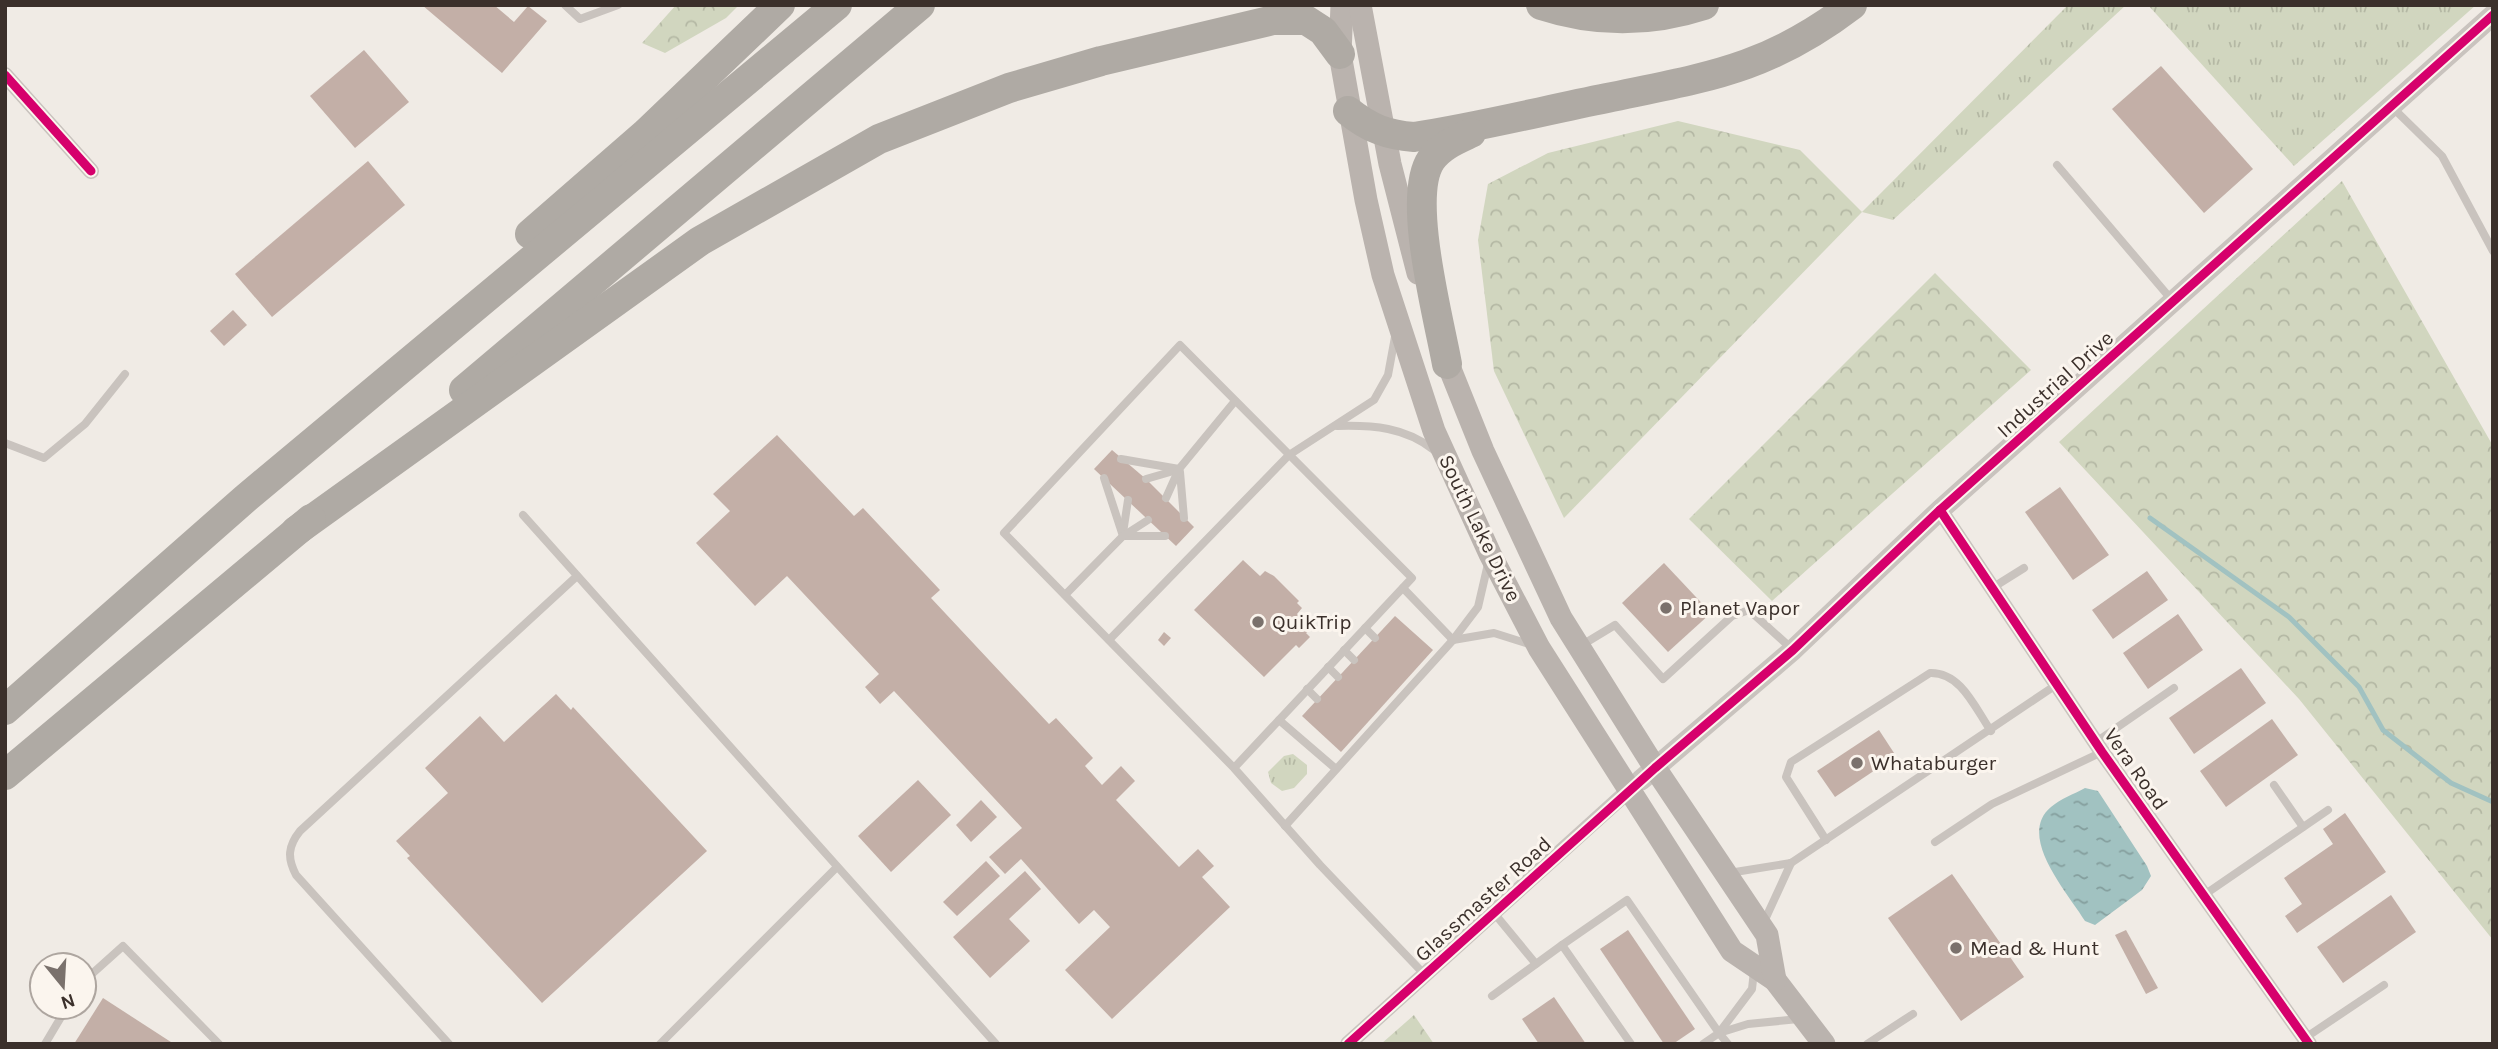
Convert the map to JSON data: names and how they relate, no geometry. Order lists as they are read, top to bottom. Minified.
{"streets":{"main road":["South Lake Drive"],"street":["Industrial Drive","Vera Road","Glassmaster Road"]},"crossings":[["Industrial Drive","South Lake Drive"],["Industrial Drive","Vera Road"],["Industrial Drive","Glassmaster Road"],["South Lake Drive","Glassmaster Road"]],"places":["Planet Vapor","QuikTrip","Whataburger","Mead & Hunt"],"north":"bottom"}
